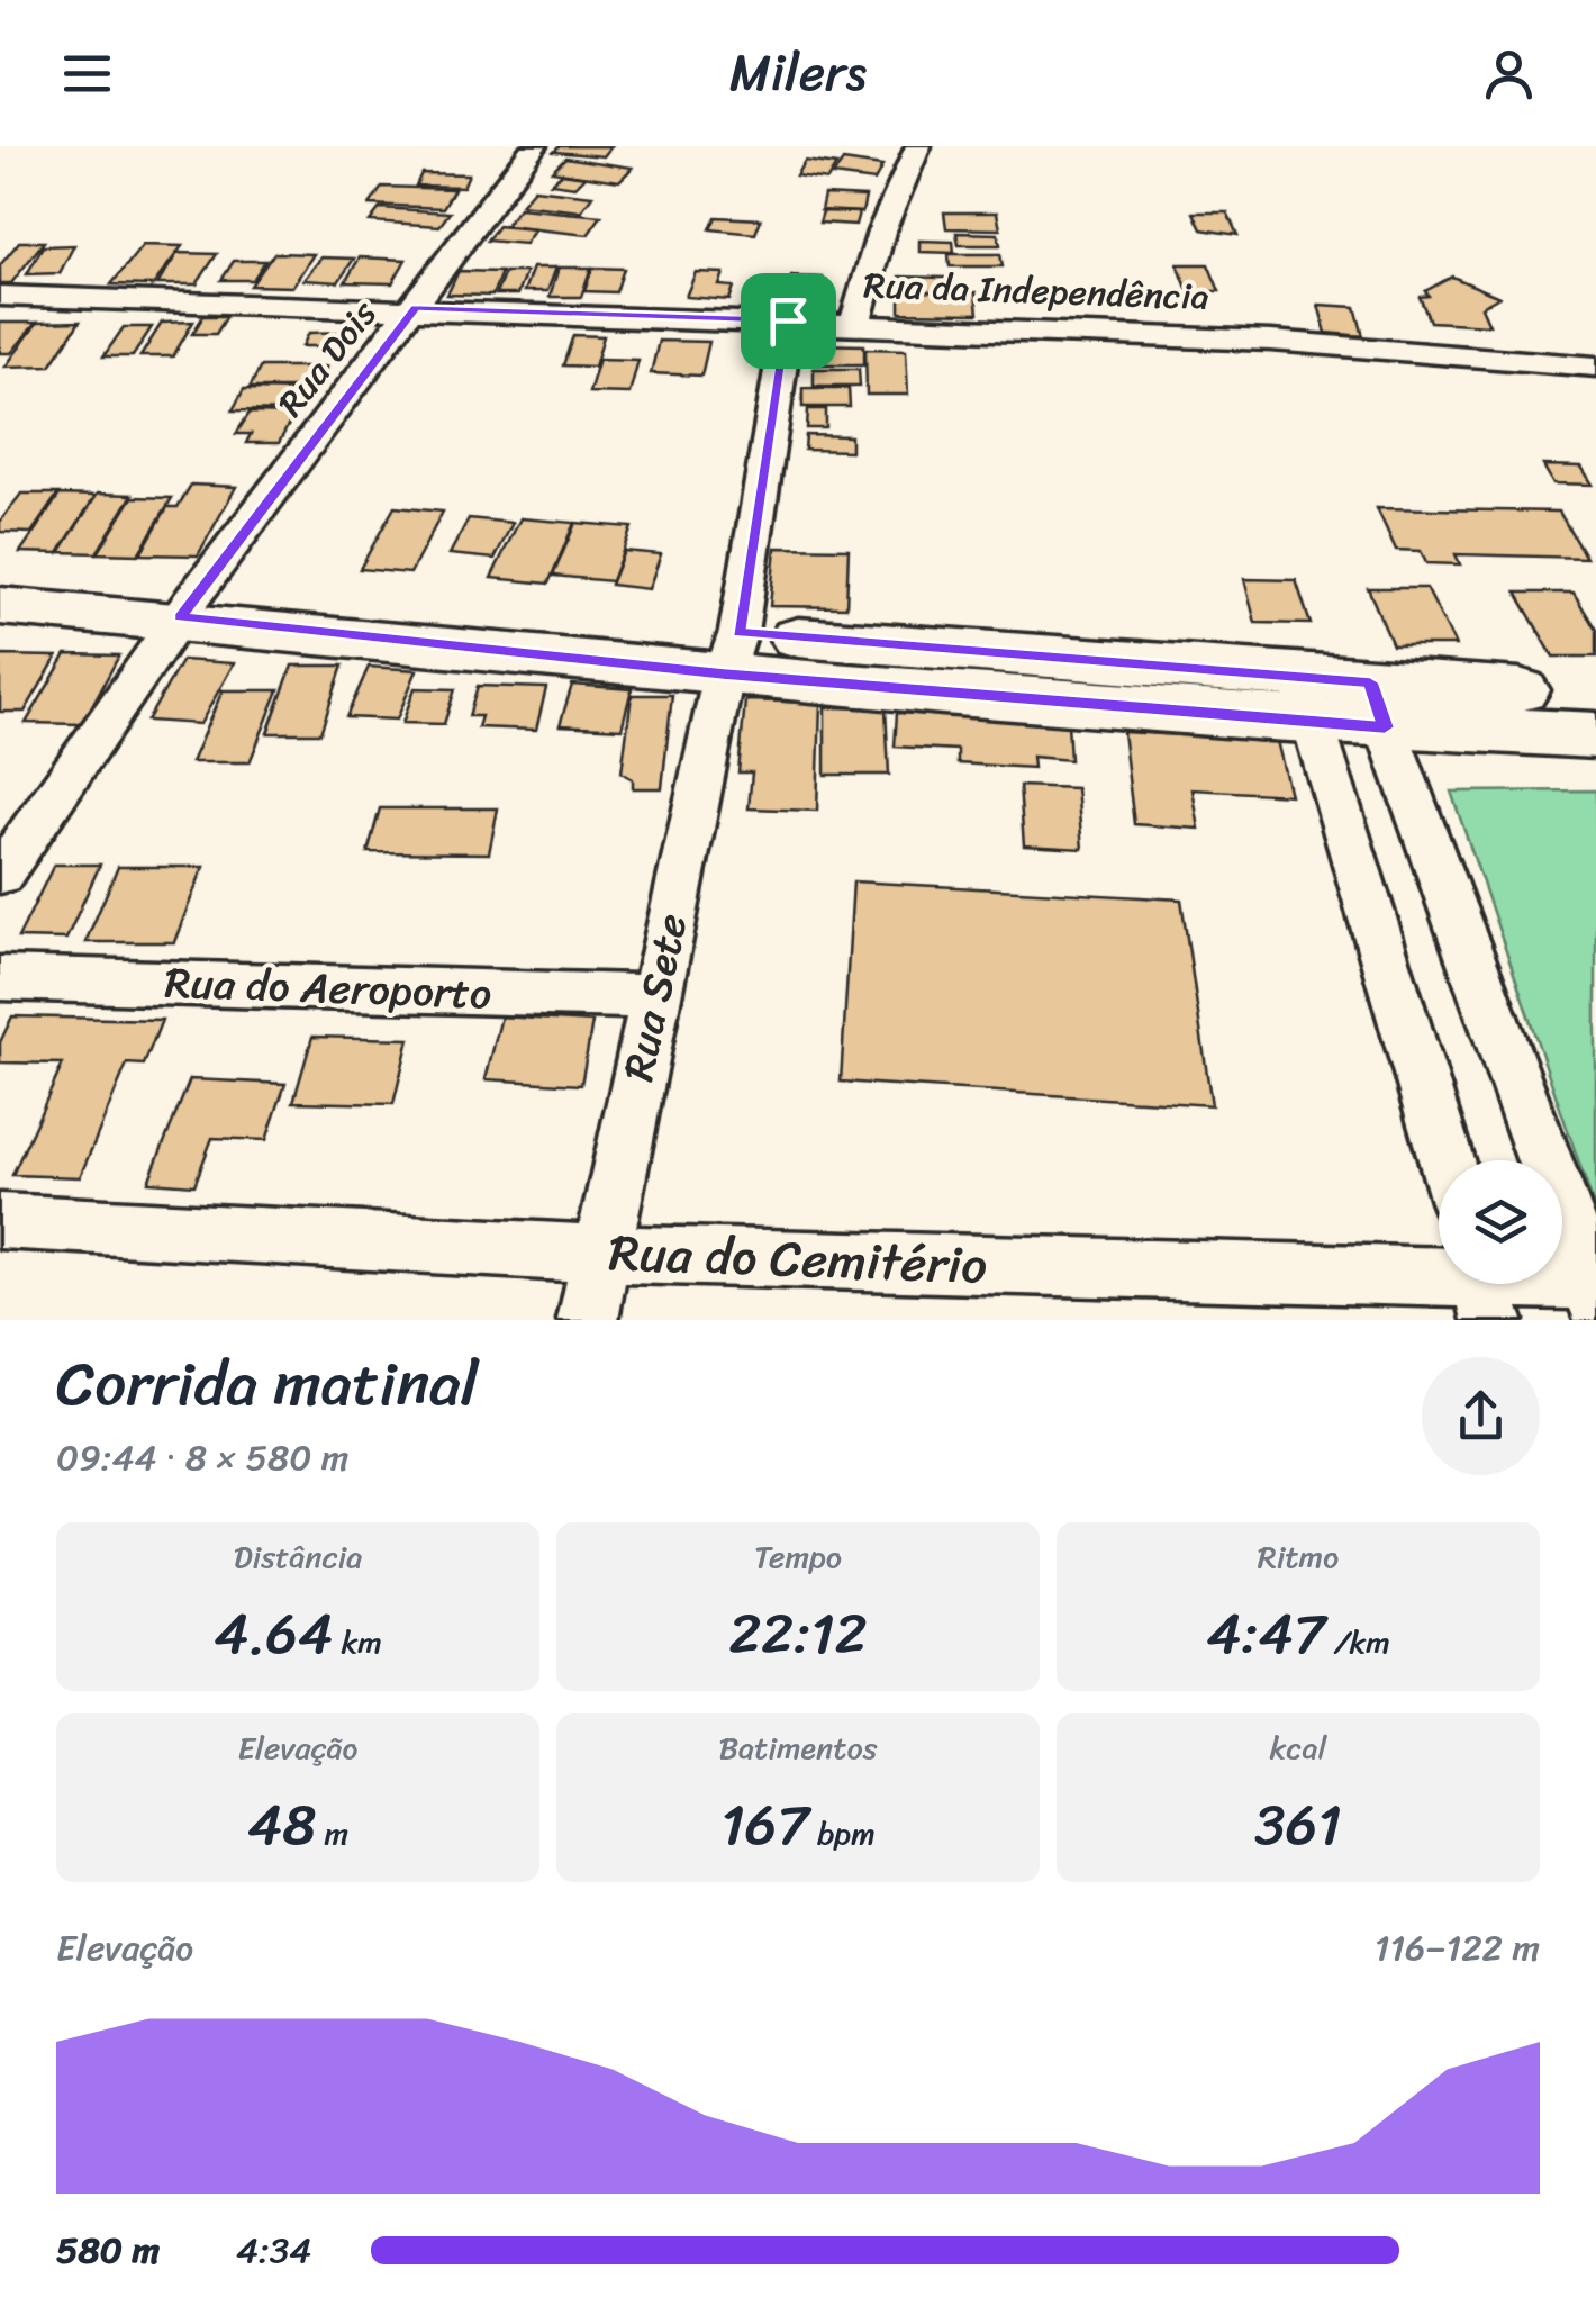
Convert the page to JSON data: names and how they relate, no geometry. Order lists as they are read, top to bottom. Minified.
{"streets":{"street":["Rua da Independência","Rua Dois","Rua do Aeroporto","Rua Sete","Rua do Cemitério"]},"crossings":[["Rua da Independência","Rua Dois"],["Rua da Independência","Rua Sete"],["Rua do Aeroporto","Rua Sete"],["Rua Sete","Rua do Cemitério"]],"page":{"header":"Milers","heading":["Corrida matinal","09:44 · 8 × 580 m"],"stats":[["Distância","4.64 km"],["Tempo","22:12"],["Ritmo","4:47 /km"],["Elevação","48 m"],["Batimentos","167 bpm"],["kcal","361"]],"chart":["Elevação","116–122 m"],"list":[{"name":"580 m","note":"4:34"}]}}
